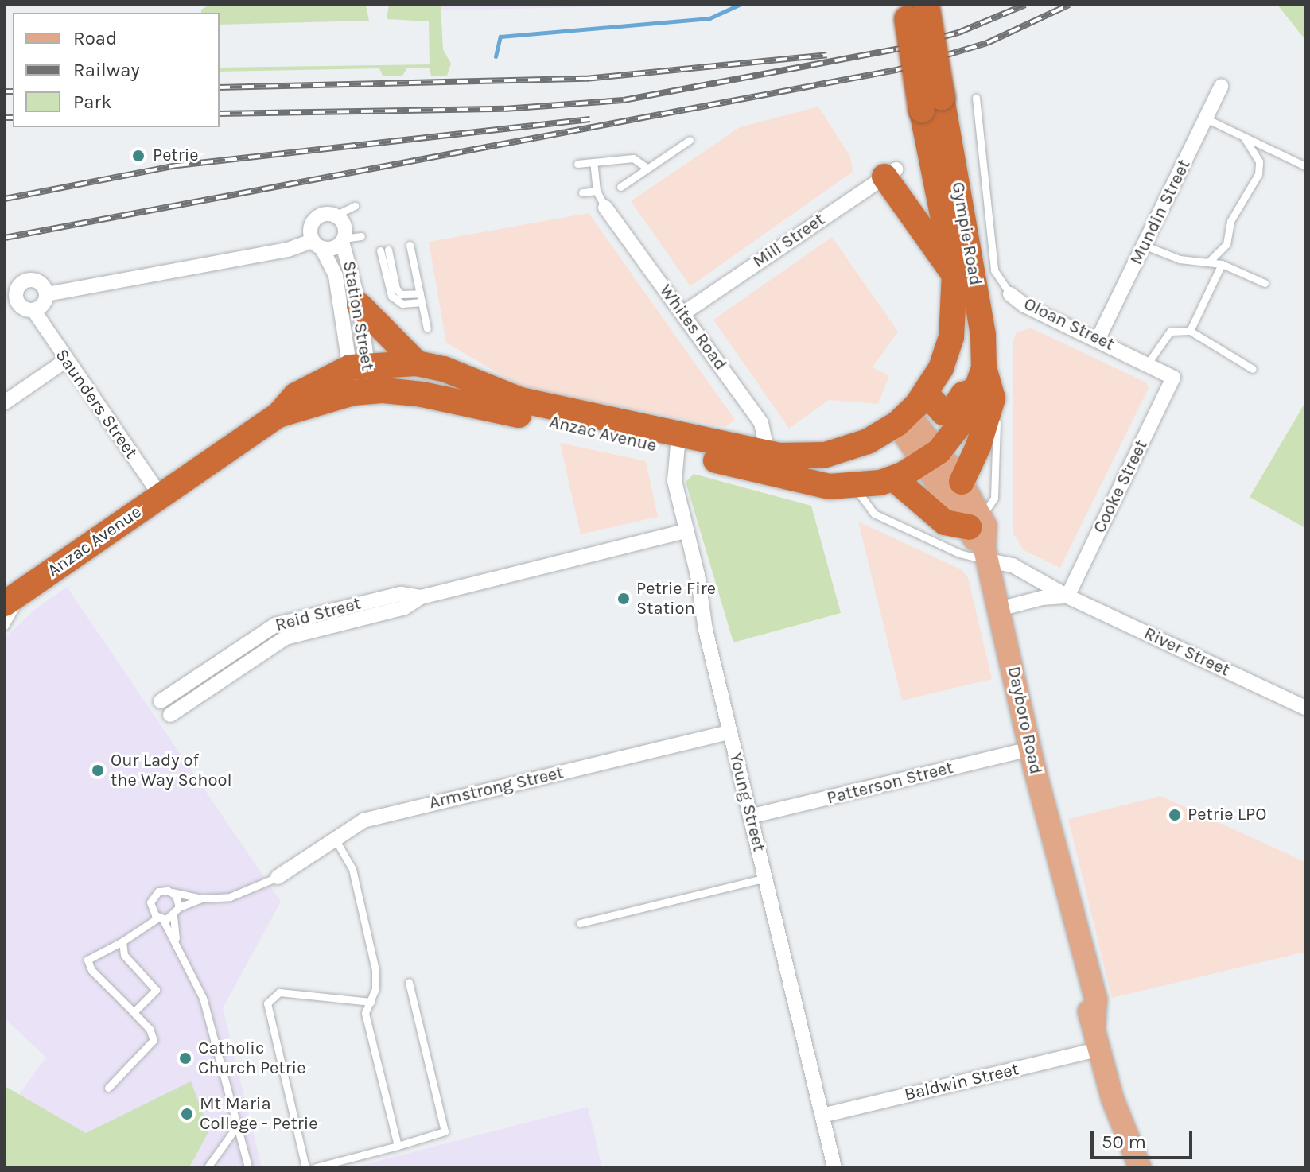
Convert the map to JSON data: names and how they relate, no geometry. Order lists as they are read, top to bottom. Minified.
{"streets":{"highway":["Gympie Road","Anzac Avenue"],"main road":["Dayboro Road"],"street":["Mundin Street","Mill Street","Station Street","Oloan Street","Whites Road","Saunders Street","Cooke Street","Reid Street","River Street","Patterson Street","Armstrong Street","Young Street","Baldwin Street"]},"crossings":[["Mundin Street","Oloan Street"],["Gympie Road","Anzac Avenue"],["Gympie Road","Dayboro Road"],["Mill Street","Whites Road"],["Station Street","Anzac Avenue"],["Oloan Street","Cooke Street"],["Whites Road","Anzac Avenue"],["Saunders Street","Anzac Avenue"],["Anzac Avenue","Dayboro Road"],["Anzac Avenue","Young Street"],["Cooke Street","River Street"],["Reid Street","Young Street"],["River Street","Dayboro Road"],["Dayboro Road","Patterson Street"],["Dayboro Road","Baldwin Street"],["Patterson Street","Young Street"],["Armstrong Street","Young Street"],["Young Street","Baldwin Street"]],"places":["Petrie","Petrie Fire Station","Our Lady of the Way School","Petrie LPO","Catholic Church Petrie","Mt Maria College - Petrie"],"legend":["Road","Railway","Park"],"scale_bar":"50 m"}
